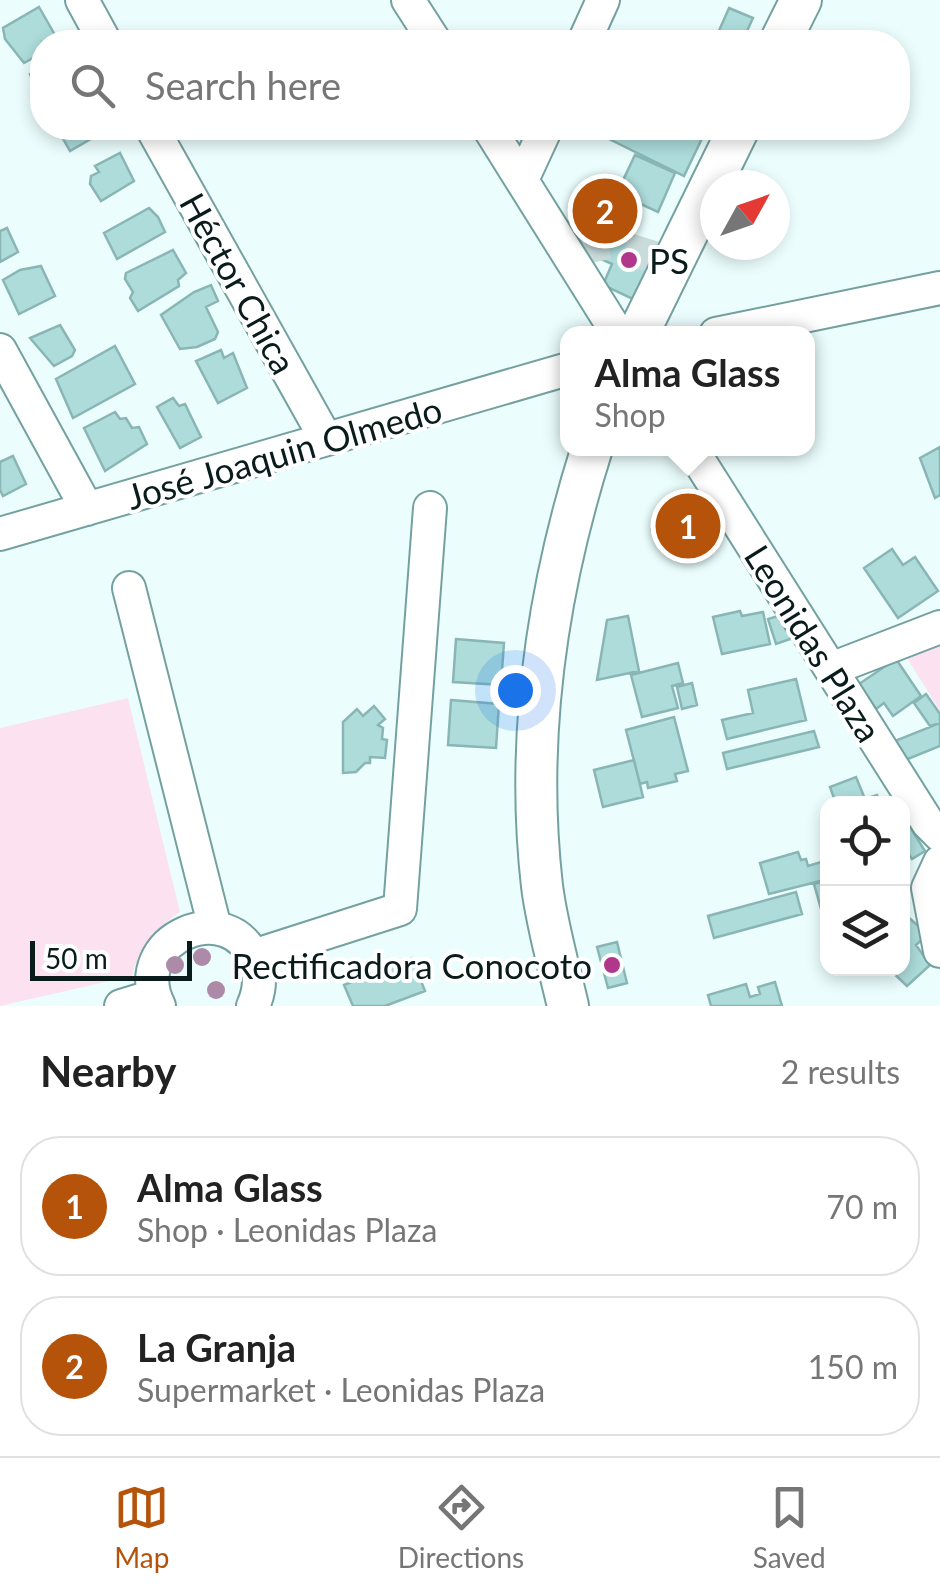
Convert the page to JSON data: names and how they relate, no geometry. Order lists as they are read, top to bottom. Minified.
{"streets":{"street":["Héctor Chica","José Joaquin Olmedo","Leonidas Plaza"]},"crossings":[["Héctor Chica","José Joaquin Olmedo"]],"places":["PS","Rectificadora Conocoto"],"scale_bar":"50 m","north":"top right","page":{"search":"Search here","pins":["2","1"],"popup":["Alma Glass","Shop"],"scale":"50 m","heading":["Nearby","2 results"],"list":[{"mark":"1","name":"Alma Glass","note":"Shop · Leonidas Plaza","value":"70 m"},{"mark":"2","name":"La Granja","note":"Supermarket · Leonidas Plaza","value":"150 m"}],"nav":["Map","Directions","Saved"]}}
